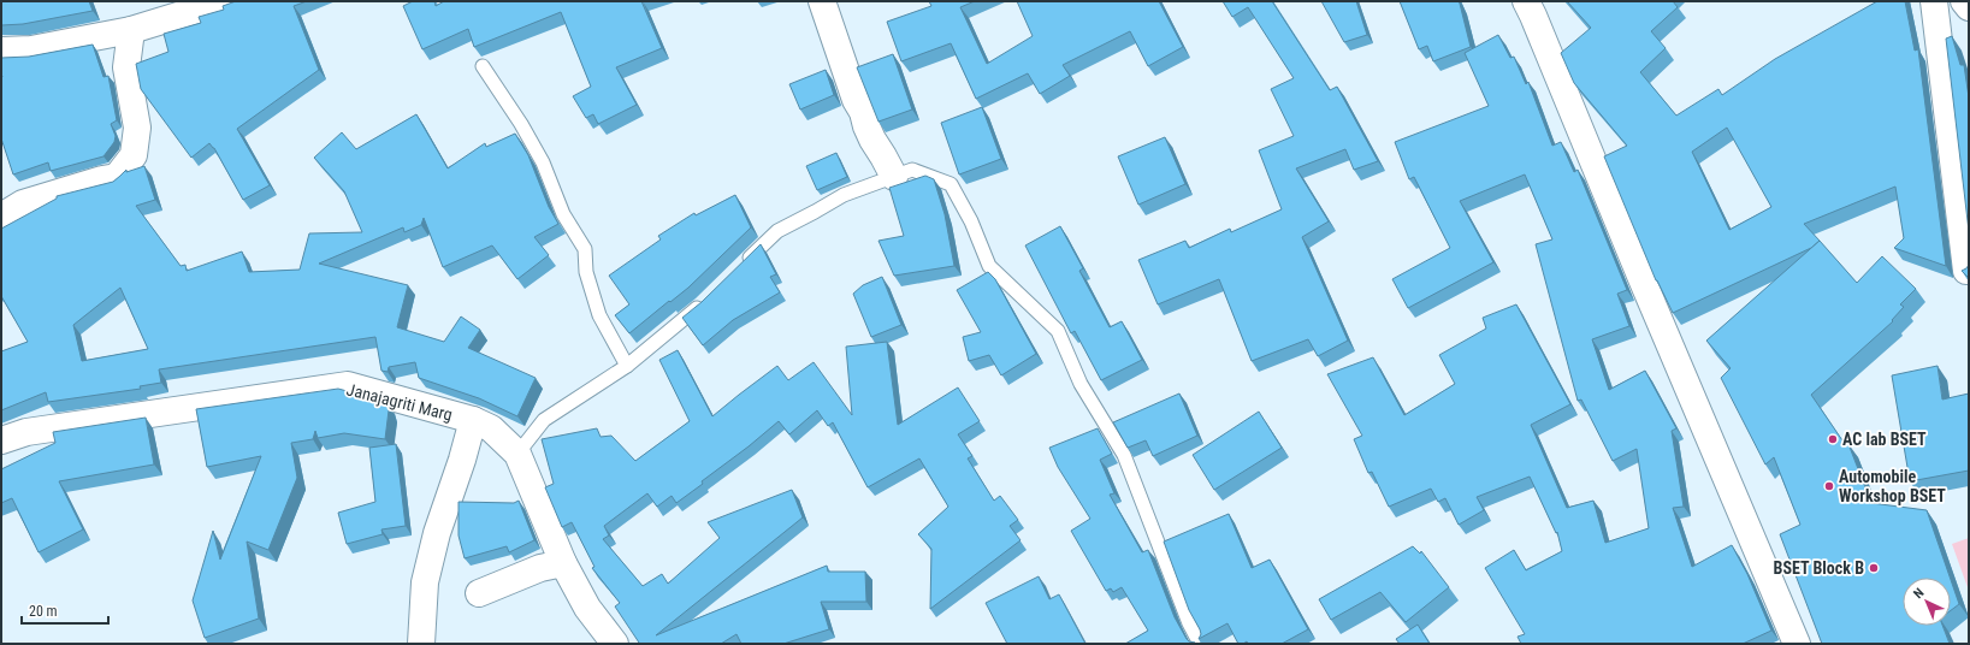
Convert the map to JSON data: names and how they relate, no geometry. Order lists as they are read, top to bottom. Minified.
{"streets":{"street":["Janajagriti Marg"]},"places":["AC lab BSET","Automobile Workshop BSET","BSET Block B"],"scale_bar":"20 m","north":"top left"}
